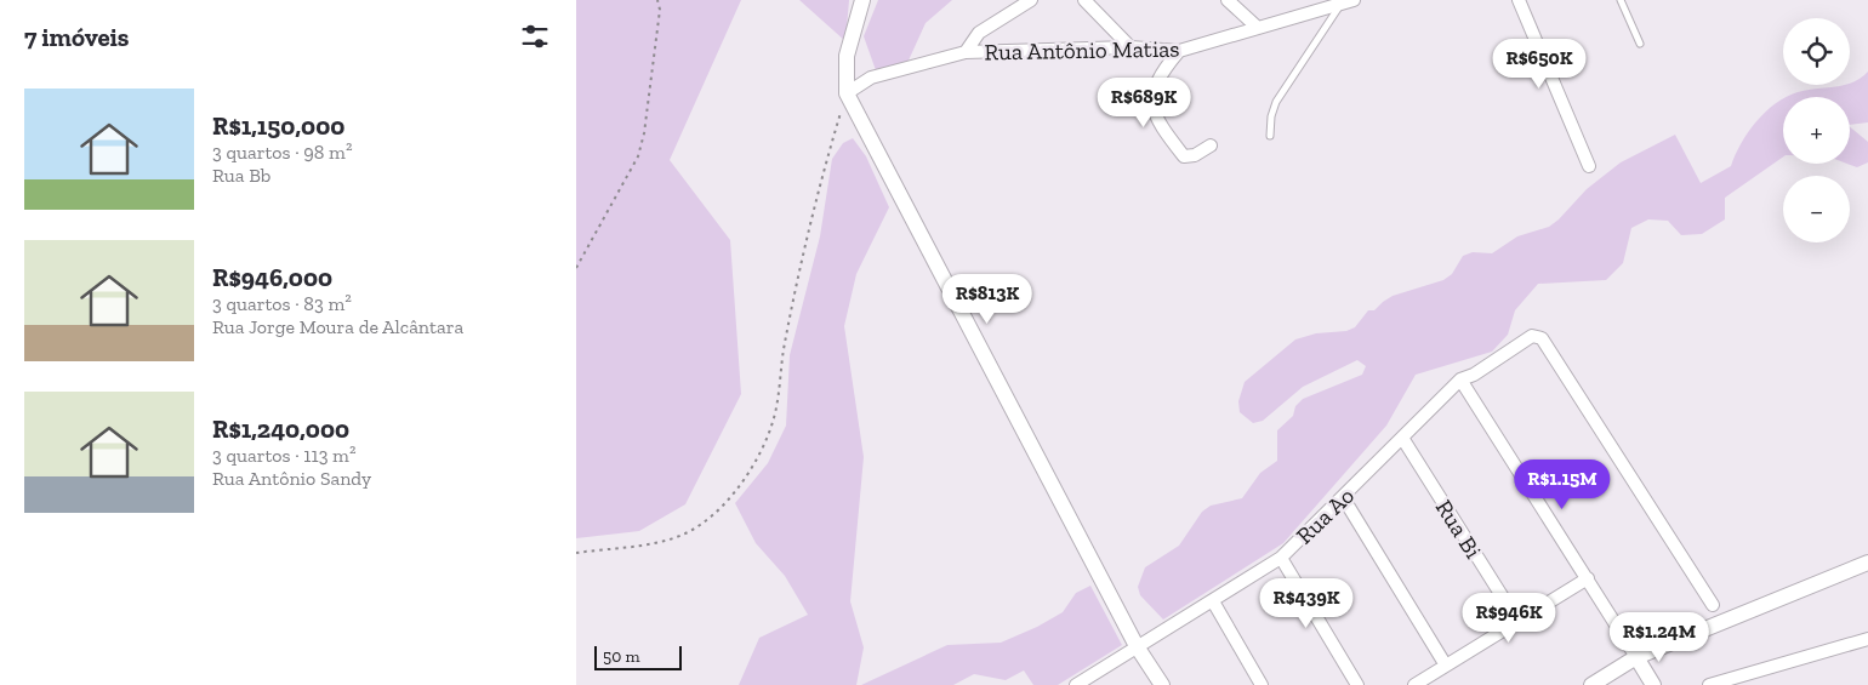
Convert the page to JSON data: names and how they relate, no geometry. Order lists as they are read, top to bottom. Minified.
{"streets":{"street":["Rua Antônio Matias","Rua Ao","Rua Bi"]},"crossings":[["Rua Ao","Rua Bi"]],"scale_bar":"50 m","page":{"heading":"7 imóveis","map_buttons":["+","−"],"price":["R$650K","R$689K","R$813K","R$1.15M","R$439K","R$946K","R$1.24M"],"list":[{"name":"R$1,150,000","note":"3 quartos · 98 m² · Rua Bb"},{"name":"R$946,000","note":"3 quartos · 83 m² · Rua Jorge Moura de Alcântara"},{"name":"R$1,240,000","note":"3 quartos · 113 m² · Rua Antônio Sandy"}],"scale":"50 m"}}
